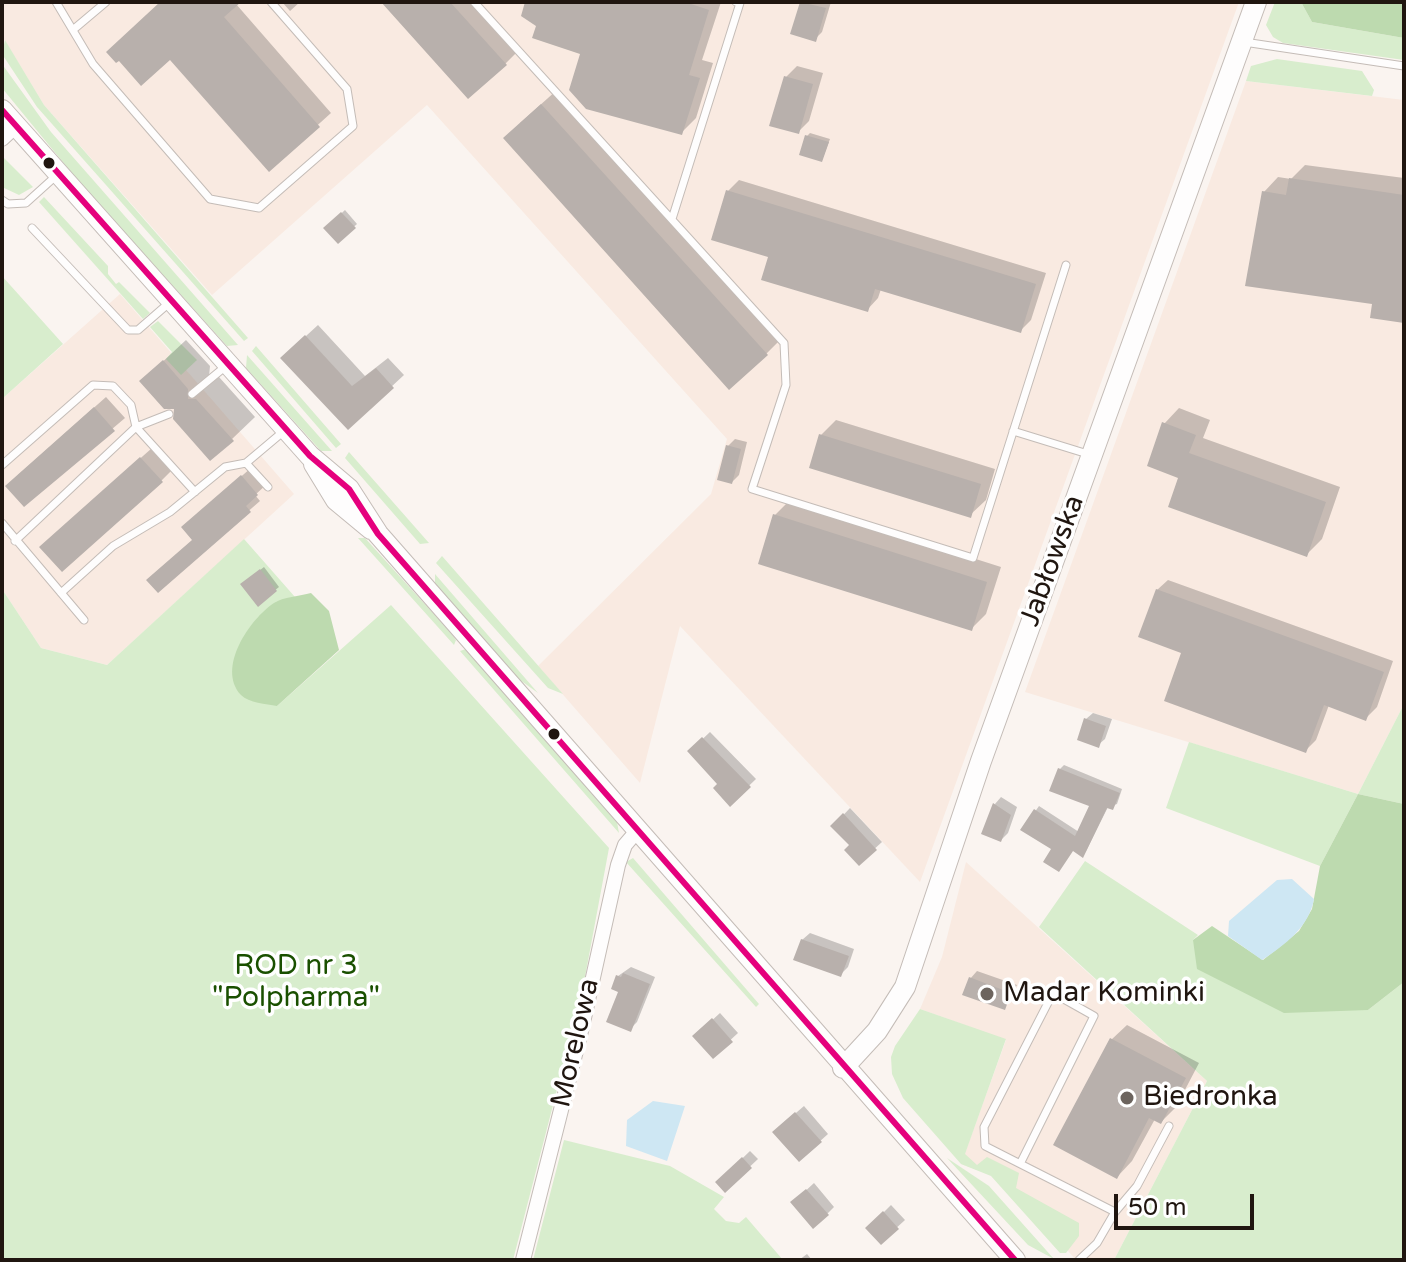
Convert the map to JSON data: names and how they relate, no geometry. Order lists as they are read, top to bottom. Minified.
{"streets":{"main road":["Jabłowska"],"street":["Morelowa"]},"parks":["ROD nr 3 \"Polpharma\""],"places":["Madar Kominki","Biedronka"],"scale_bar":"50 m"}
